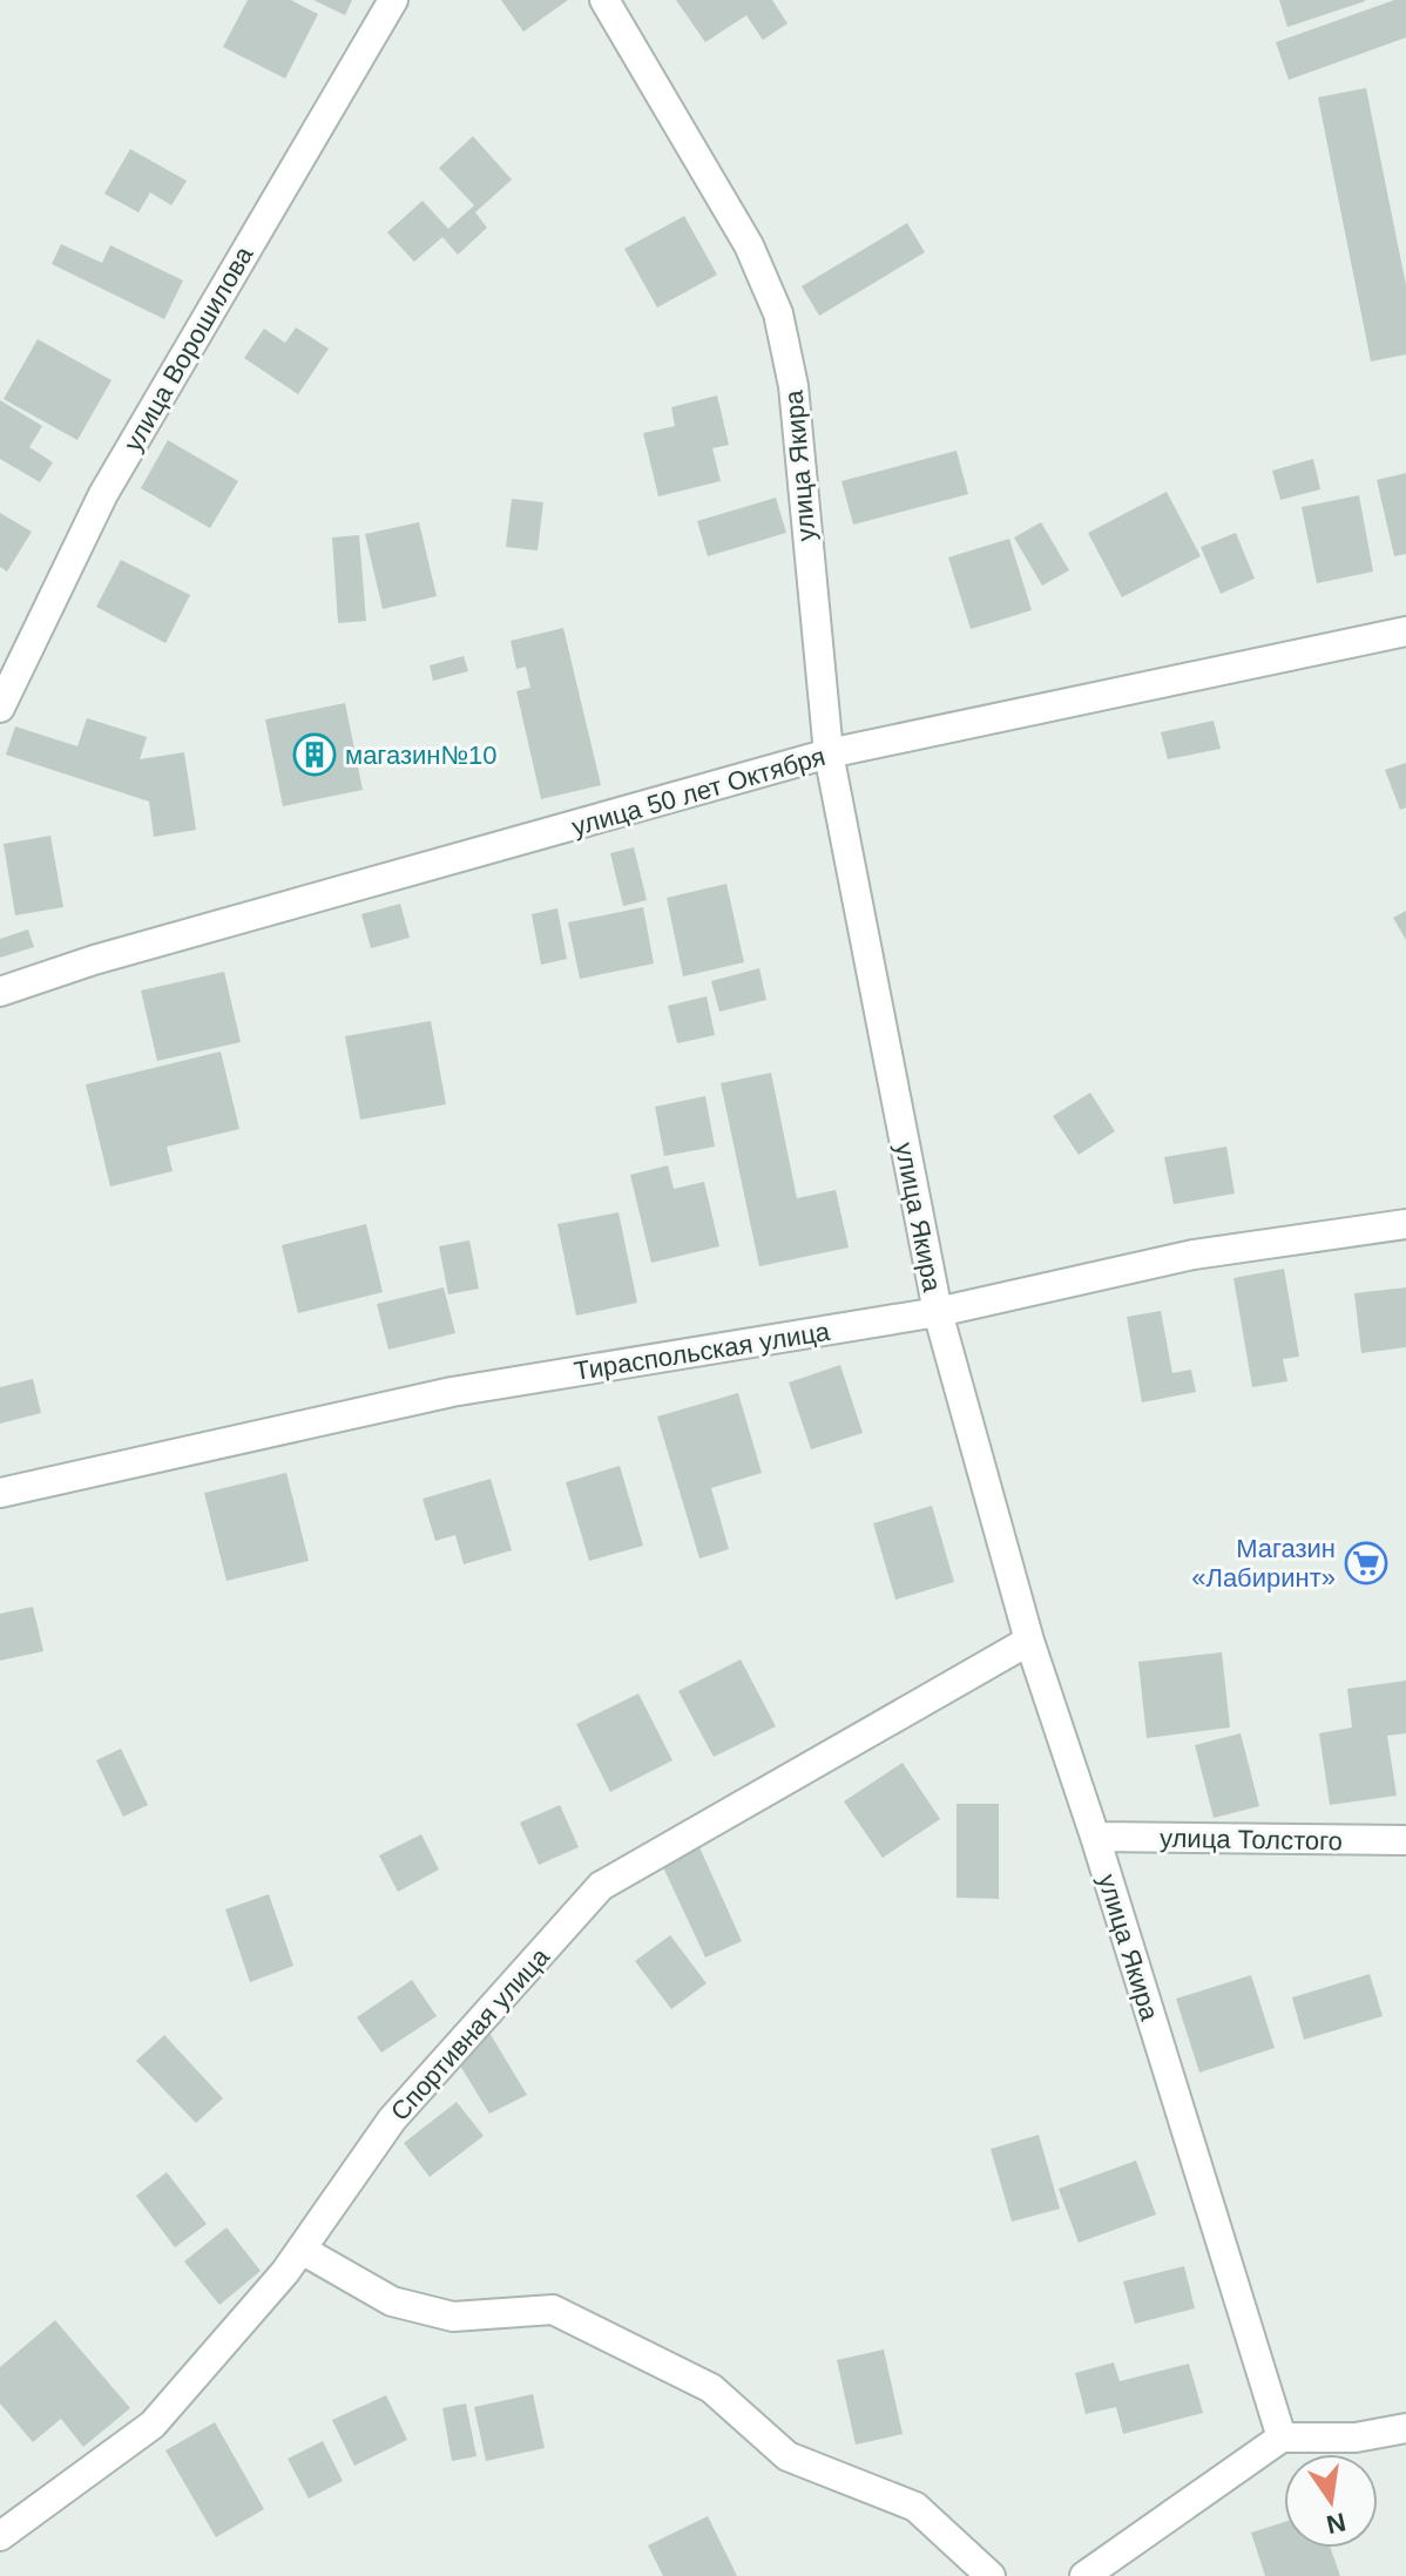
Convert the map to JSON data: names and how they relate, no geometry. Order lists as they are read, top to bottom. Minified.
{"streets":{"street":["улица Ворошилова","улица Якира","улица 50 лет Октября","Тираспольская улица","улица Толстого","Спортивная улица"]},"crossings":[["улица Якира","улица 50 лет Октября"],["улица Якира","Тираспольская улица"],["улица Якира","улица Толстого"],["улица Якира","Спортивная улица"]],"places":{"building":["магазин№10"],"supermarket":["Магазин «Лабиринт»"]},"north":"bottom"}
